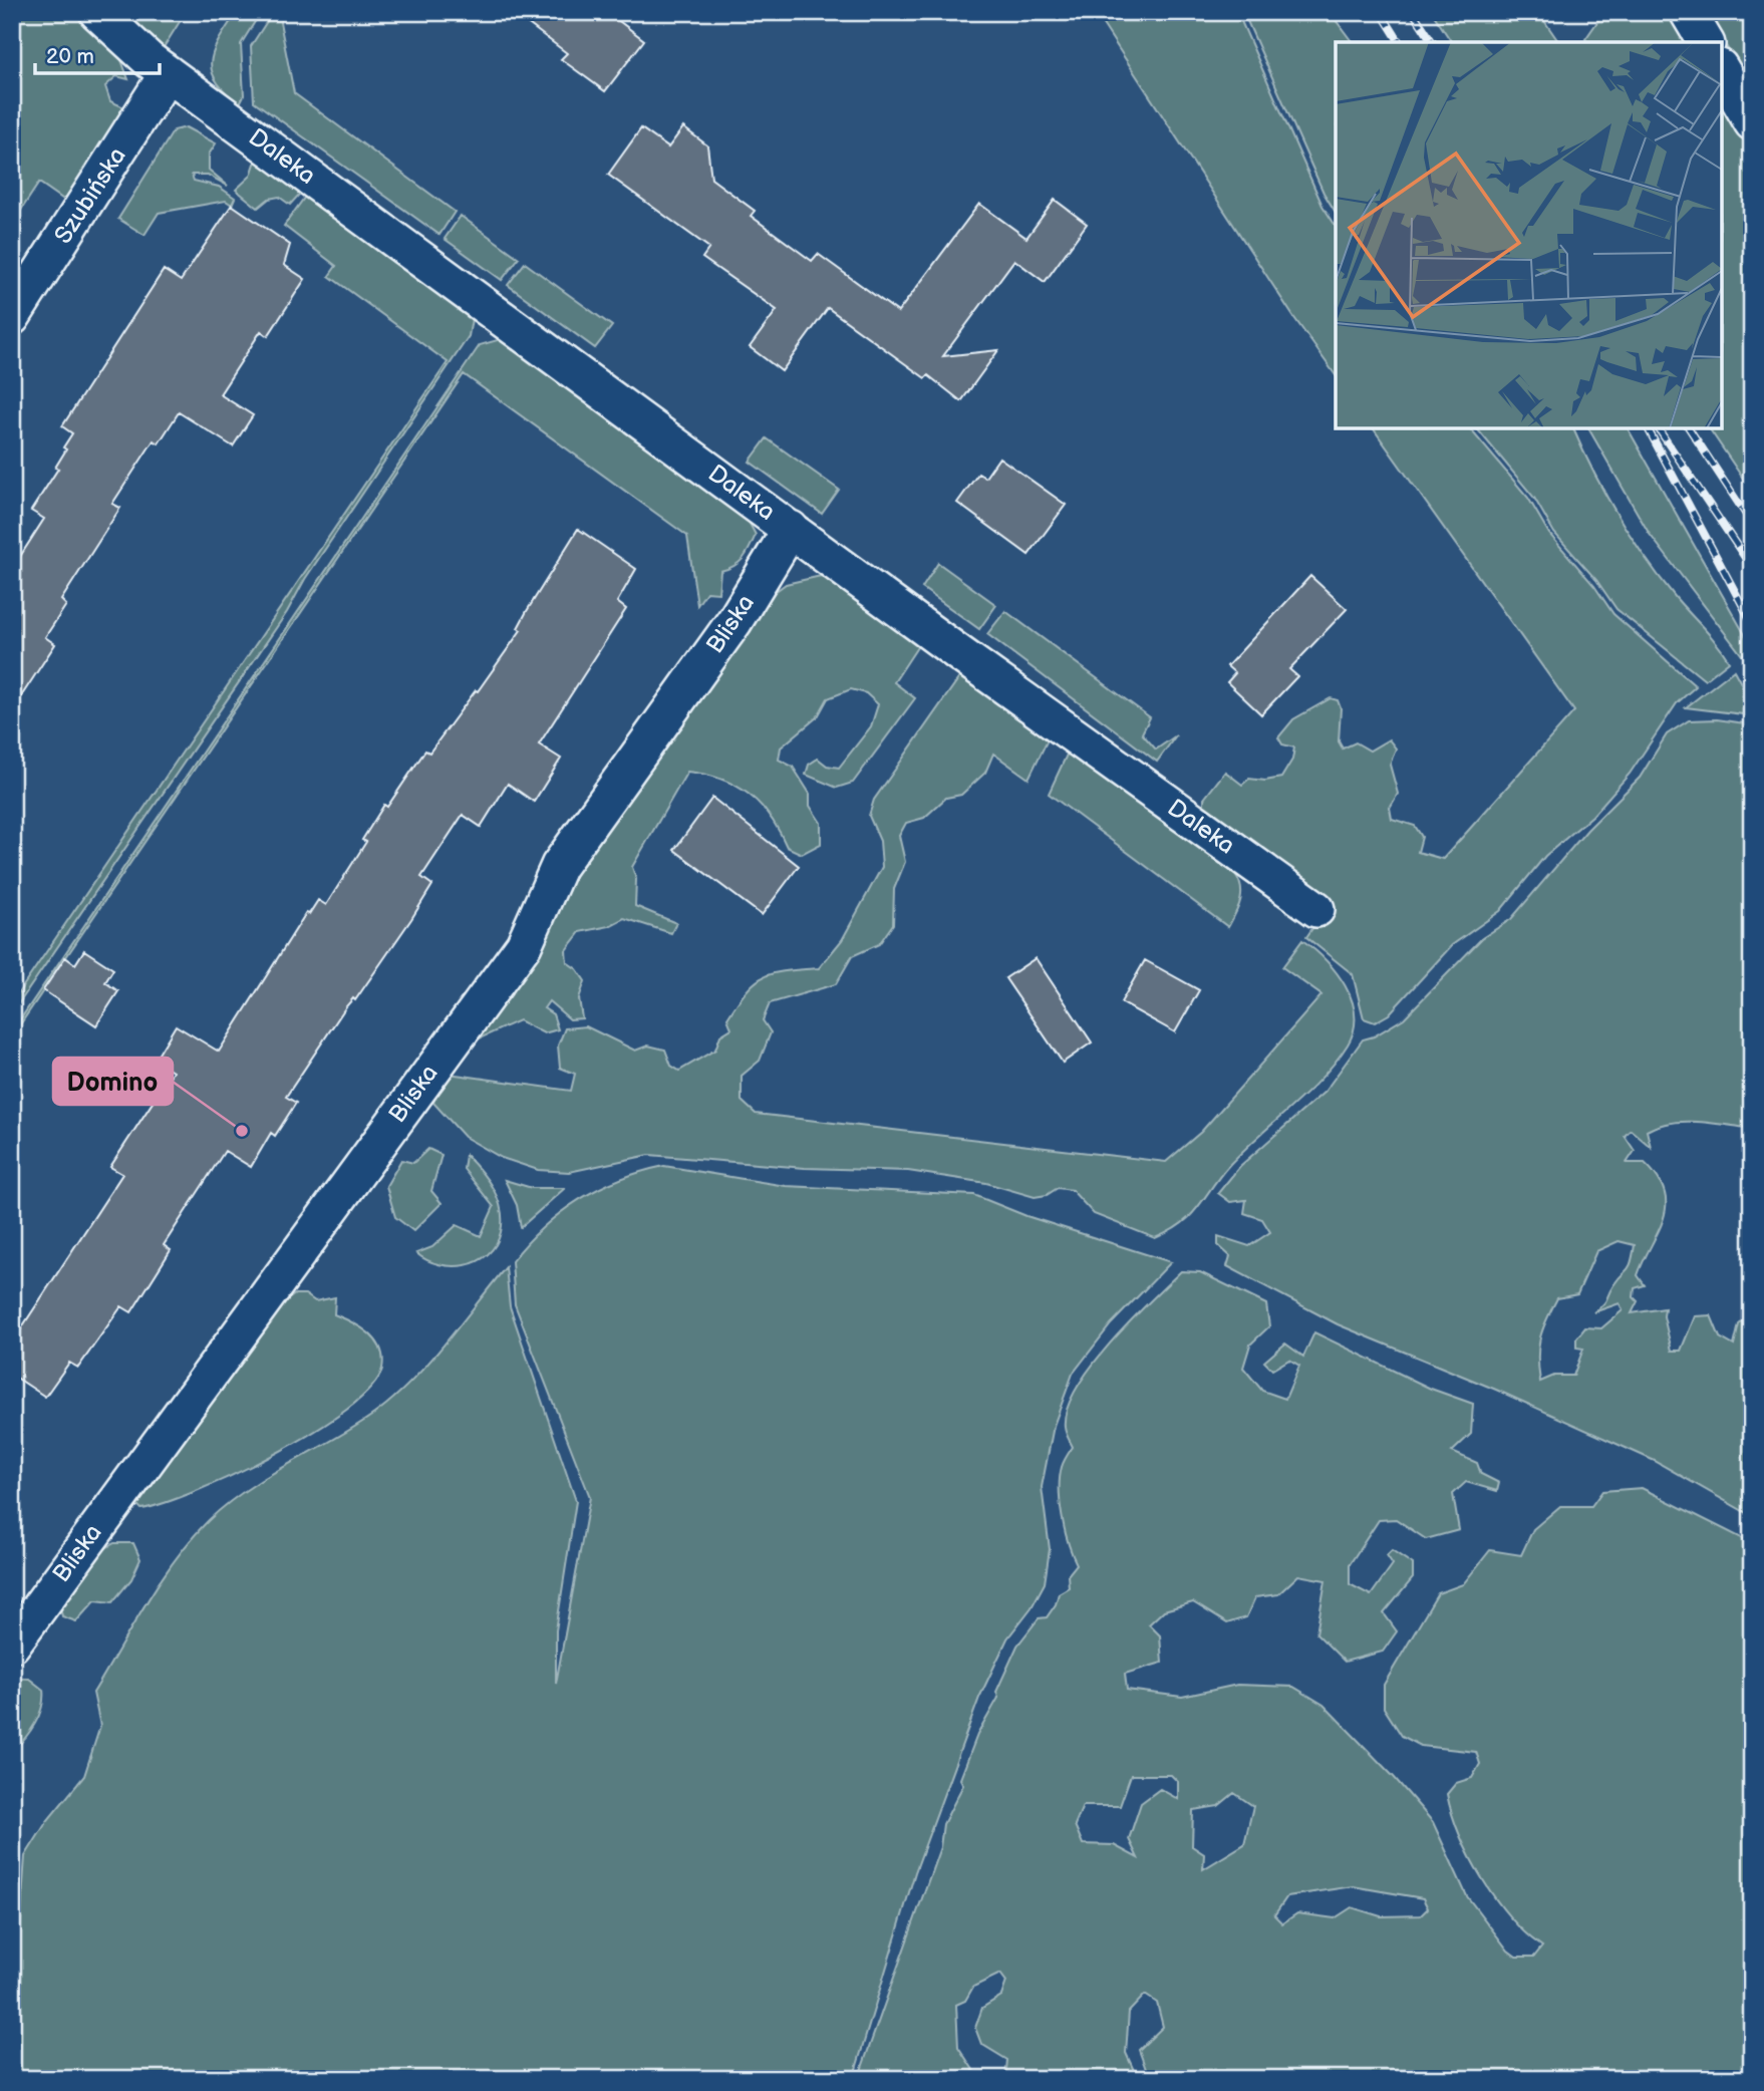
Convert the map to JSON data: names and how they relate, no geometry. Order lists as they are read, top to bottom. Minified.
{"streets":{"street":["Daleka","Szubińska","Bliska"]},"crossings":[["Daleka","Szubińska"],["Daleka","Bliska"]],"places":["Domino"],"scale_bar":"20 m"}
